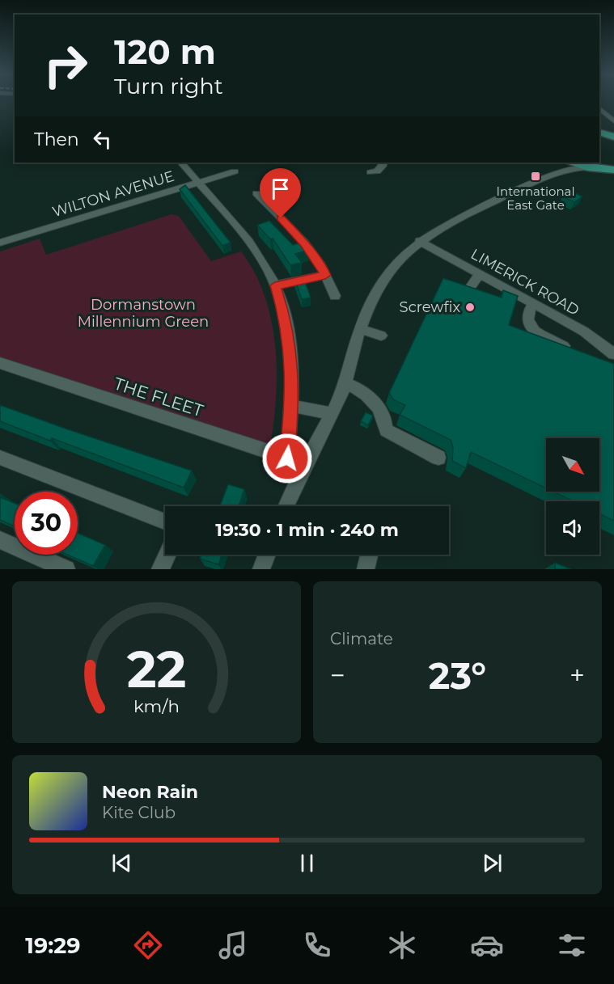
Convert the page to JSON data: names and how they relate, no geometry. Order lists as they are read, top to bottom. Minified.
{"streets":{"street":["WILTON AVENUE","LIMERICK ROAD","THE FLEET"]},"parks":["Dormanstown Millennium Green"],"places":{"transit":["International East Gate"],"other":["Screwfix"]},"north":"bottom right","page":{"turn":["120 m","Turn right"],"then":"Then","limit":"30","trip":"19:30 · 1 min · 240 m","tile":"Climate","heat":["−","23°","+"],"song":["Neon Rain","Kite Club"],"tabs":"19:29","gauge":["22","km/h"]}}
